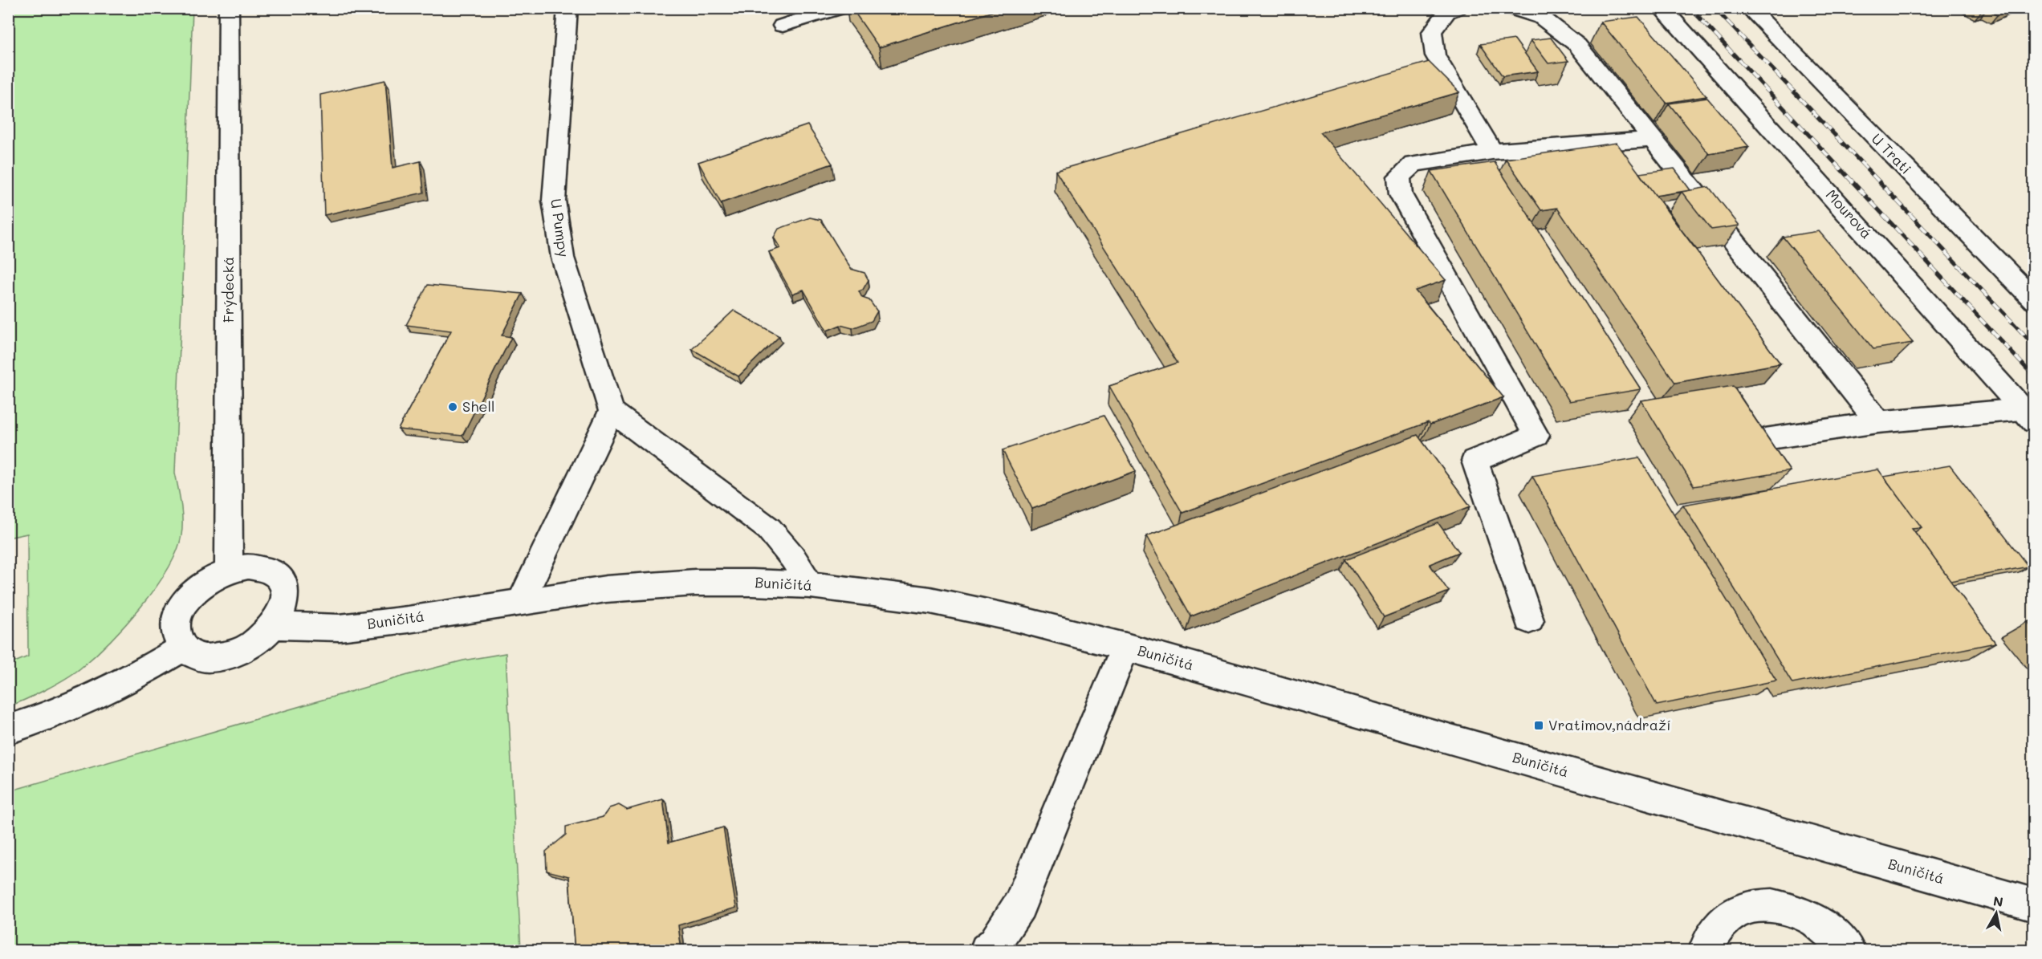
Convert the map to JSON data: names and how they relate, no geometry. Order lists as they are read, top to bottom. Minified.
{"streets":{"main road":["U Trati","Mourová","U Pumpy","Frýdecká","Buničitá"]},"crossings":[["Frýdecká","Buničitá"]],"places":{"other":["Shell"],"transit":["Vratimov,nádraží"]},"north":"top"}
